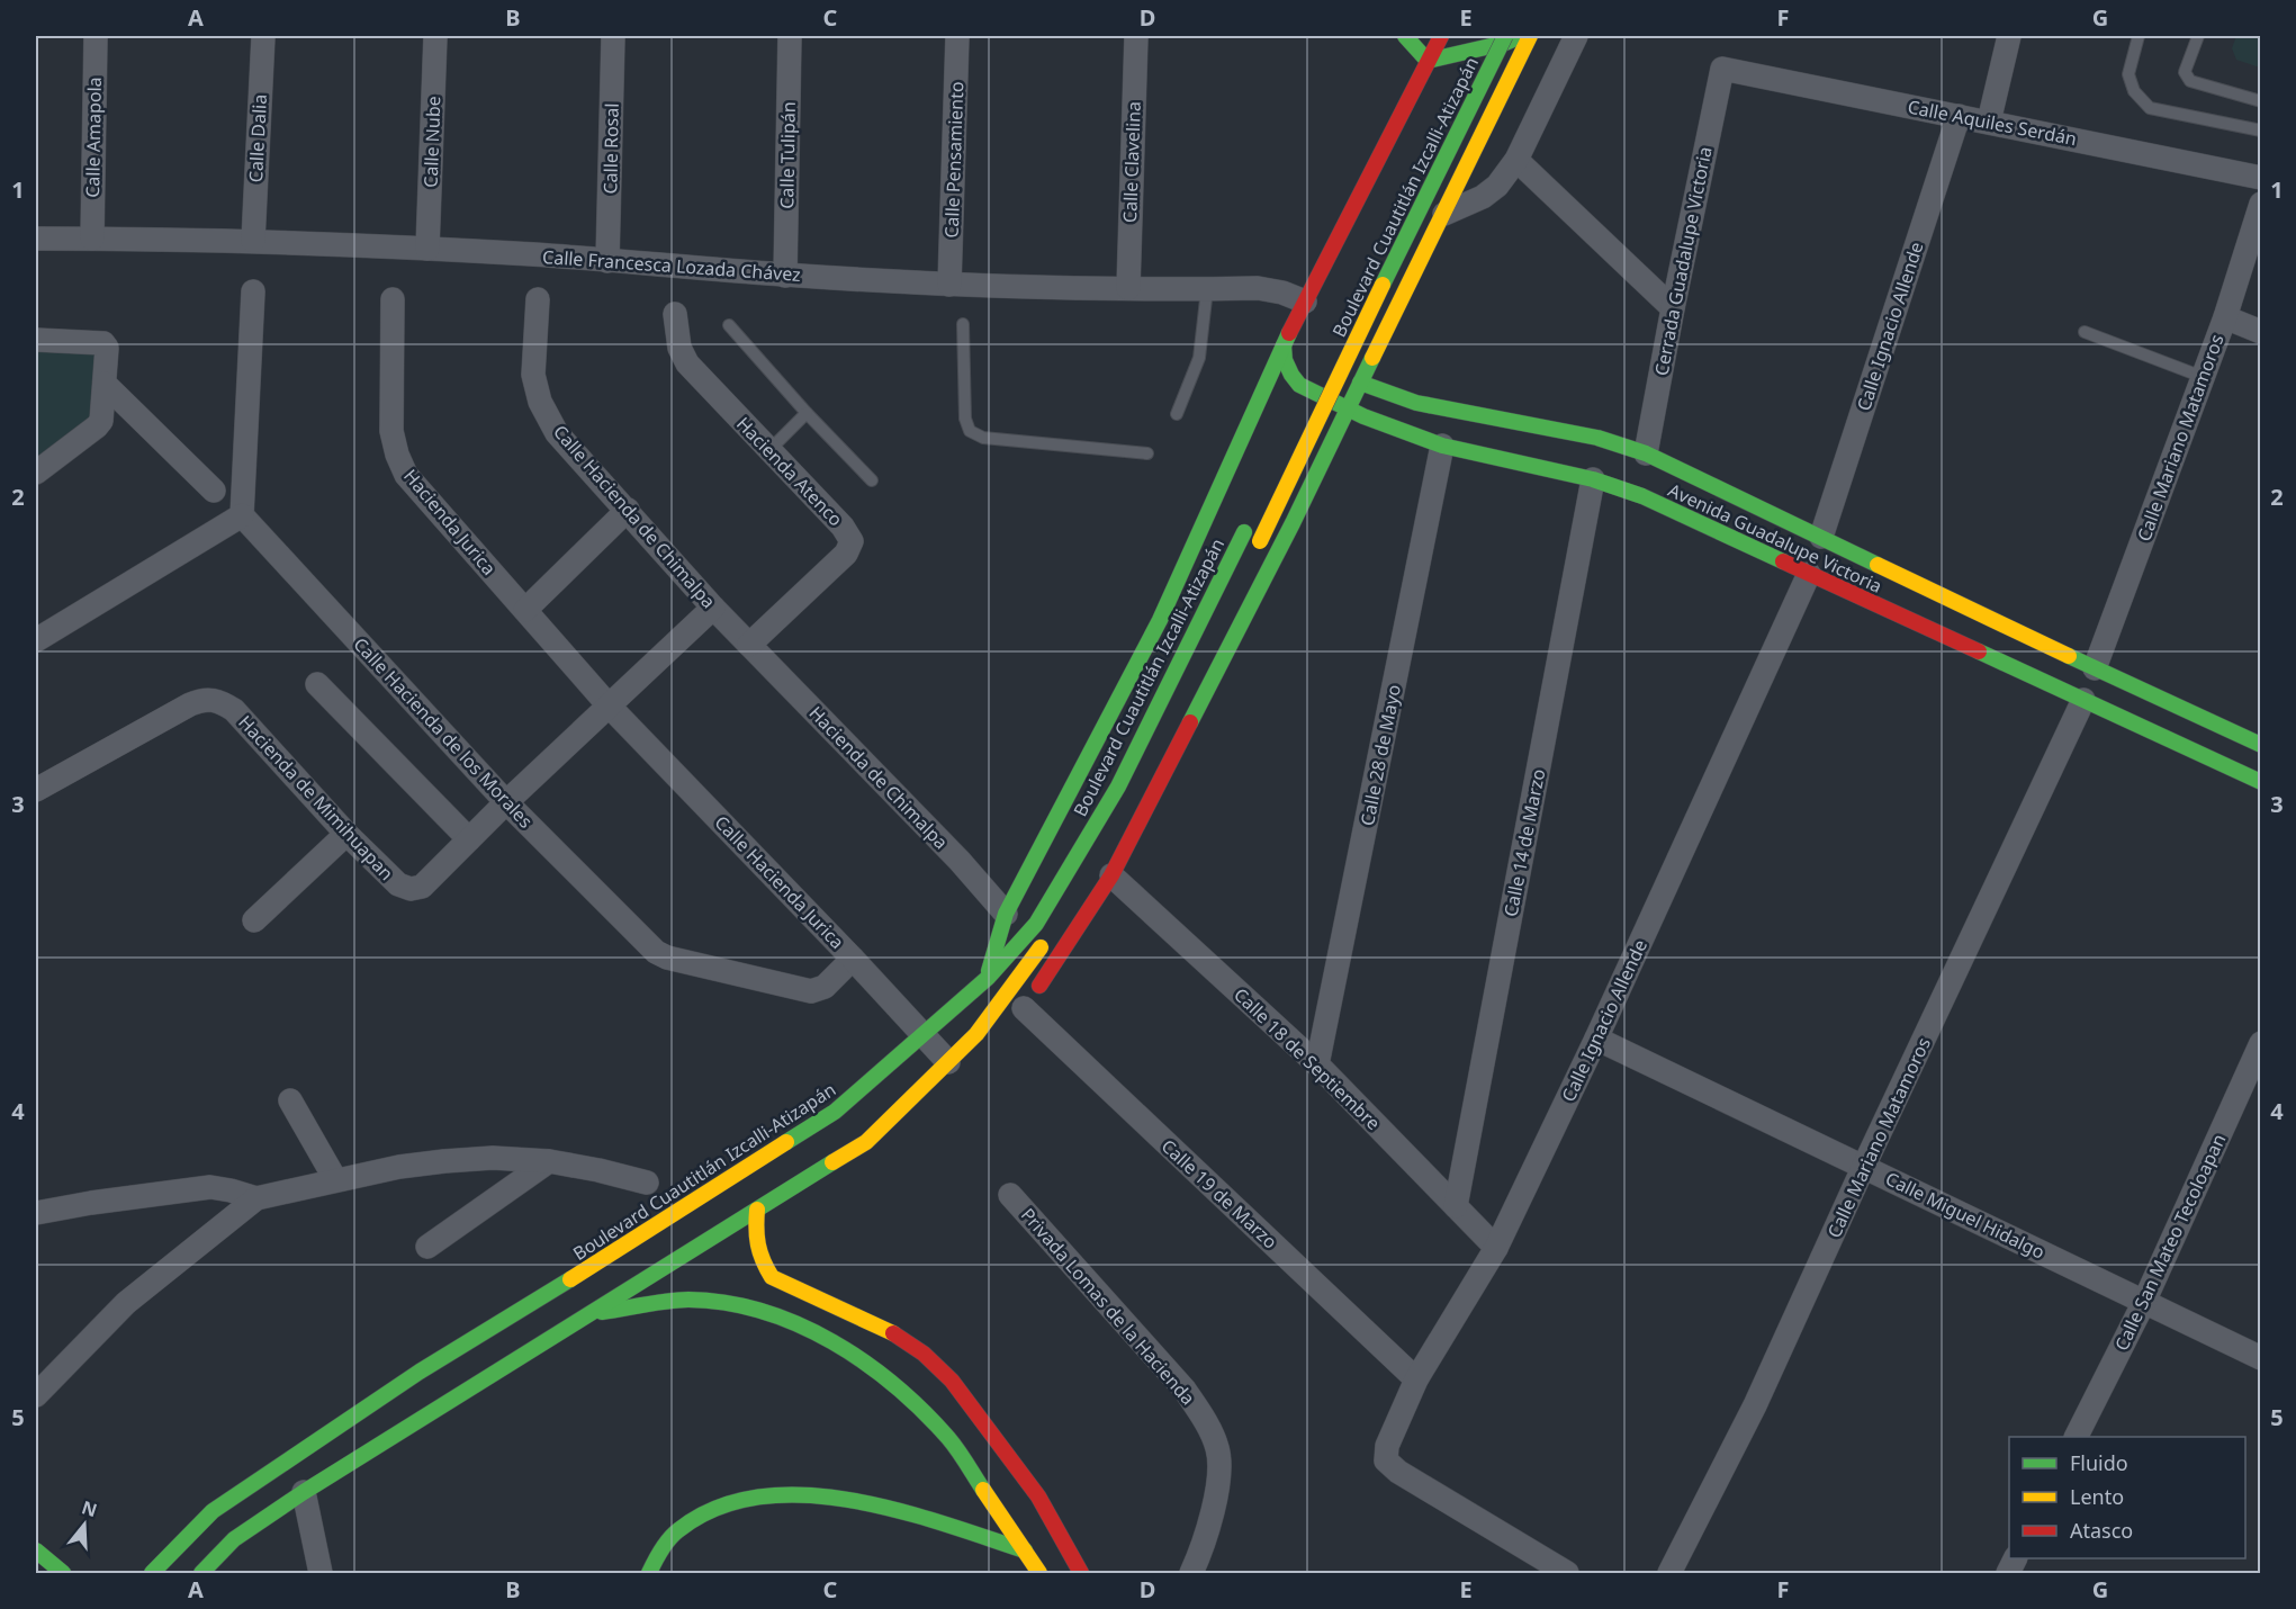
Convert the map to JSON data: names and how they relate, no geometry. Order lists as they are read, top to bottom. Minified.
{"streets":{"main road":["Boulevard Cuautitlán Izcalli-Atizapán","Avenida Guadalupe Victoria"],"street":["Calle Aquiles Serdán","Calle Amapola","Calle Dalia","Calle Nube","Calle Rosal","Calle Tulipán","Calle Pensamiento","Calle Clavelina","Cerrada Guadalupe Victoria","Calle Francesca Lozada Chávez","Calle Ignacio Allende","Calle Mariano Matamoros","Hacienda Atenco","Calle Hacienda de Chimalpa","Hacienda Jurica","Calle Hacienda de los Morales","Calle 28 de Mayo","Hacienda de Chimalpa","Hacienda de Mimihuapan","Calle 14 de Marzo","Calle Hacienda Jurica","Calle 18 de Septiembre","Calle 19 de Marzo","Calle Miguel Hidalgo","Calle San Mateo Tecoloapan","Privada Lomas de la Hacienda"]},"crossings":[["Calle Aquiles Serdán","Cerrada Guadalupe Victoria"],["Calle Aquiles Serdán","Calle Ignacio Allende"],["Calle Amapola","Calle Francesca Lozada Chávez"],["Calle Dalia","Calle Francesca Lozada Chávez"],["Calle Nube","Calle Francesca Lozada Chávez"],["Calle Rosal","Calle Francesca Lozada Chávez"],["Calle Tulipán","Calle Francesca Lozada Chávez"],["Calle Pensamiento","Calle Francesca Lozada Chávez"],["Calle Clavelina","Calle Francesca Lozada Chávez"],["Boulevard Cuautitlán Izcalli-Atizapán","Calle Hacienda Jurica"],["Cerrada Guadalupe Victoria","Avenida Guadalupe Victoria"],["Calle Ignacio Allende","Avenida Guadalupe Victoria"],["Calle Ignacio Allende","Calle 18 de Septiembre"],["Calle Ignacio Allende","Calle 19 de Marzo"],["Calle Ignacio Allende","Calle Miguel Hidalgo"],["Calle Mariano Matamoros","Avenida Guadalupe Victoria"],["Calle Mariano Matamoros","Calle Miguel Hidalgo"],["Hacienda Atenco","Calle Hacienda de Chimalpa"],["Hacienda Atenco","Hacienda de Chimalpa"],["Calle Hacienda de Chimalpa","Hacienda de Chimalpa"],["Calle Hacienda de Chimalpa","Hacienda de Mimihuapan"],["Hacienda Jurica","Hacienda de Mimihuapan"],["Hacienda Jurica","Calle Hacienda Jurica"],["Avenida Guadalupe Victoria","Calle 28 de Mayo"],["Avenida Guadalupe Victoria","Calle 14 de Marzo"],["Calle Hacienda de los Morales","Hacienda de Mimihuapan"],["Calle Hacienda de los Morales","Calle Hacienda Jurica"],["Calle 28 de Mayo","Calle 18 de Septiembre"],["Hacienda de Mimihuapan","Calle Hacienda Jurica"],["Calle 14 de Marzo","Calle 18 de Septiembre"],["Calle Miguel Hidalgo","Calle San Mateo Tecoloapan"]],"legend":["Fluido","Lento","Atasco"],"north":"top","grid":{"columns":["A","B","C","D","E","F","G"],"rows":["1","2","3","4","5"]}}
